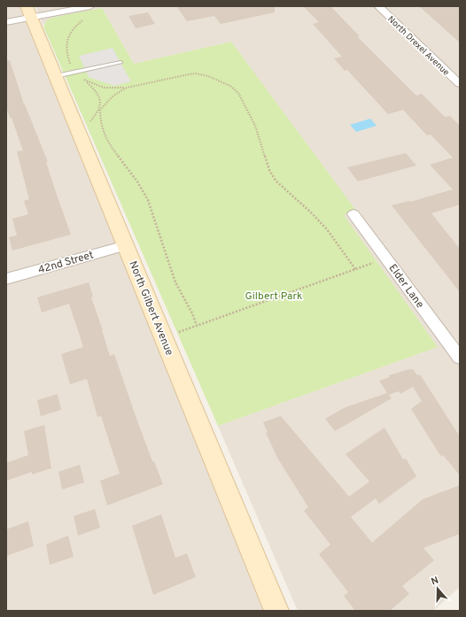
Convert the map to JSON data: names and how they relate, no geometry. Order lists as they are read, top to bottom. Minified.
{"streets":{"street":["North Drexel Avenue","42nd Street","Elder Lane","North Gilbert Avenue"]},"crossings":[["42nd Street","North Gilbert Avenue"]],"parks":["Gilbert Park"],"north":"top"}
